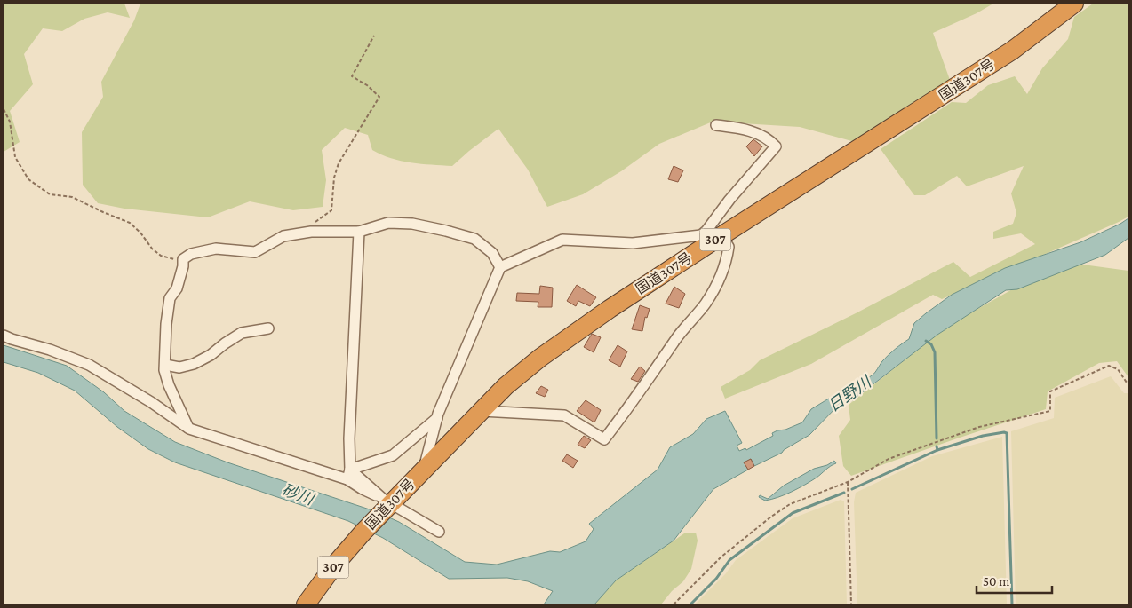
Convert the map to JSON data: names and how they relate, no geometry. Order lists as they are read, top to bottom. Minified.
{"streets":{"highway":["国道307号","307"]},"water":["日野川","砂川"],"scale_bar":"50 m"}
